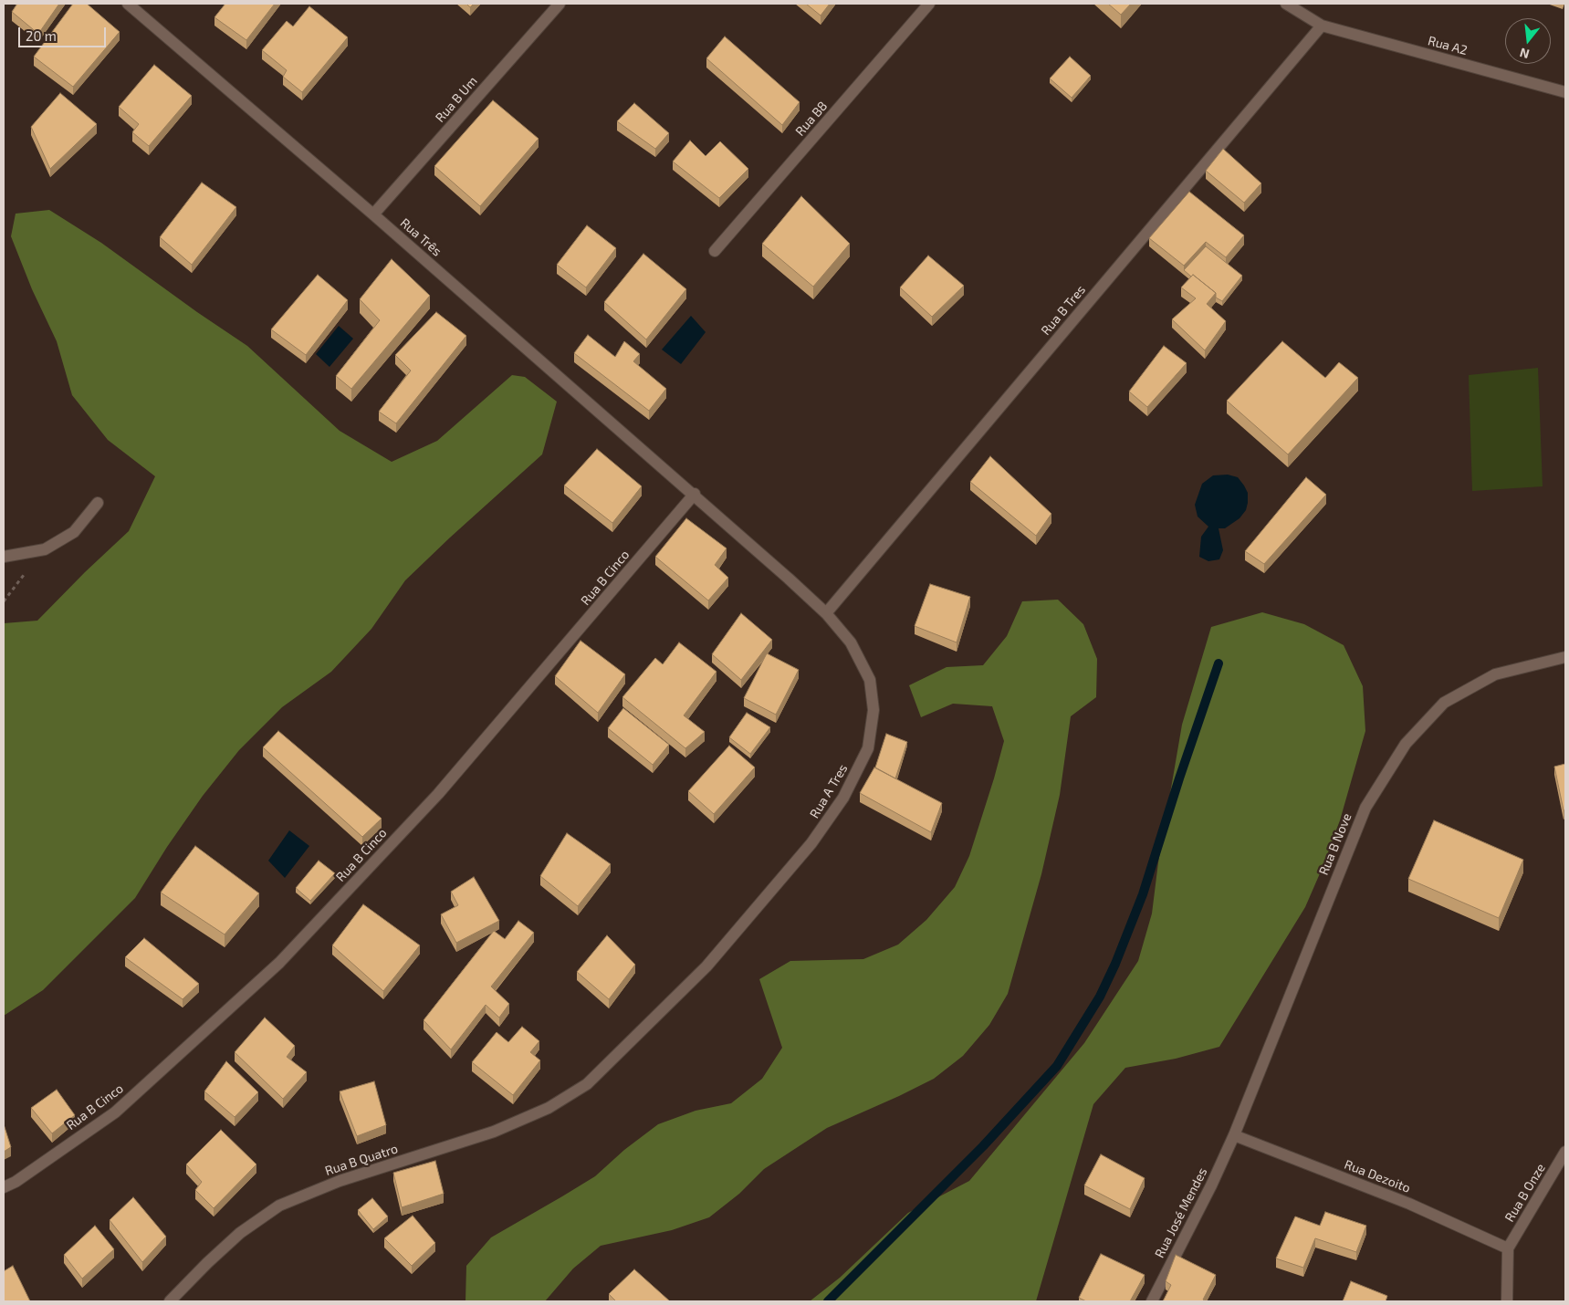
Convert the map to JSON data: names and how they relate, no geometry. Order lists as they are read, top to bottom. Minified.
{"streets":{"street":["Rua A2","Rua B Um","Rua B8","Rua Três","Rua B Tres","Rua B Cinco","Rua A Tres","Rua B Nove","Rua B Quatro","Rua Dezoito","Rua B Onze","Rua José Mendes"]},"crossings":[["Rua A2","Rua B Tres"],["Rua B Um","Rua Três"],["Rua Três","Rua B Cinco"],["Rua Três","Rua A Tres"],["Rua B Tres","Rua A Tres"],["Rua B Cinco","Rua A Tres"],["Rua A Tres","Rua B Quatro"],["Rua B Nove","Rua Dezoito"],["Rua B Nove","Rua José Mendes"],["Rua Dezoito","Rua B Onze"],["Rua Dezoito","Rua José Mendes"]],"scale_bar":"20 m","north":"bottom"}
